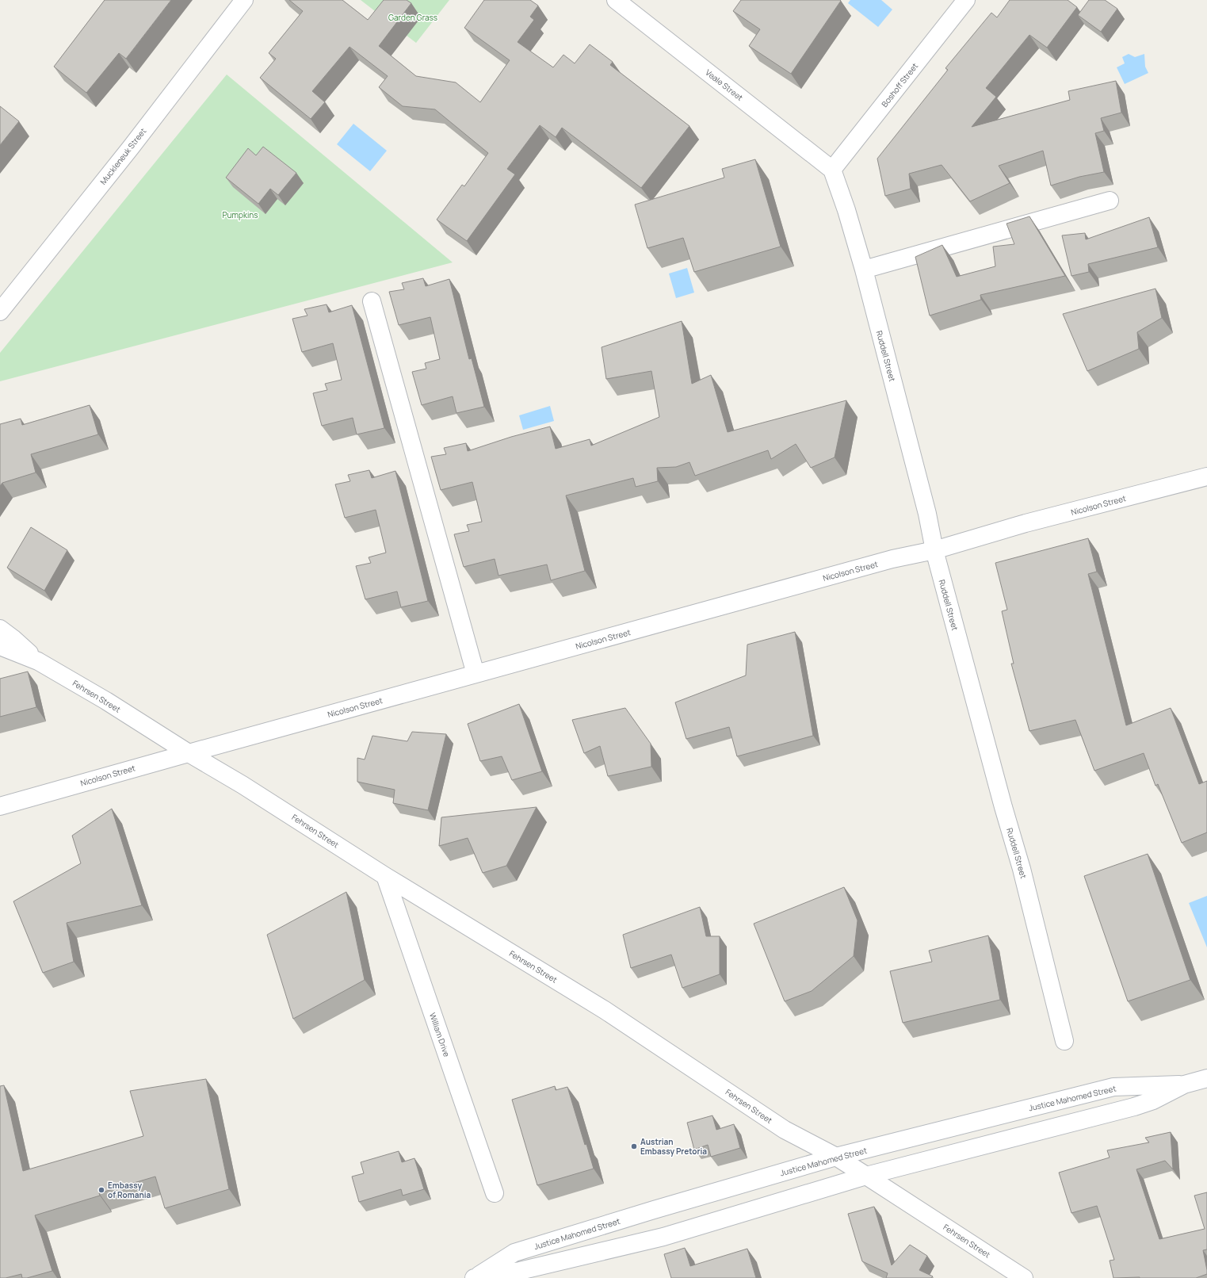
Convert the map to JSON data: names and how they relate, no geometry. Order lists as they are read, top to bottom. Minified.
{"streets":{"street":["Veale Street","Boshoff Street","Muckleneuk Street","Ruddell Street","Nicolson Street","Fehrsen Street","William Drive","Justice Mahomed Street"]},"crossings":[["Veale Street","Boshoff Street"],["Veale Street","Ruddell Street"],["Boshoff Street","Ruddell Street"],["Ruddell Street","Nicolson Street"],["Nicolson Street","Fehrsen Street"],["Fehrsen Street","William Drive"],["Fehrsen Street","Justice Mahomed Street"]],"parks":["Garden Grass","Pumpkins"],"places":["Austrian Embassy Pretoria","Embassy of Romania"]}
